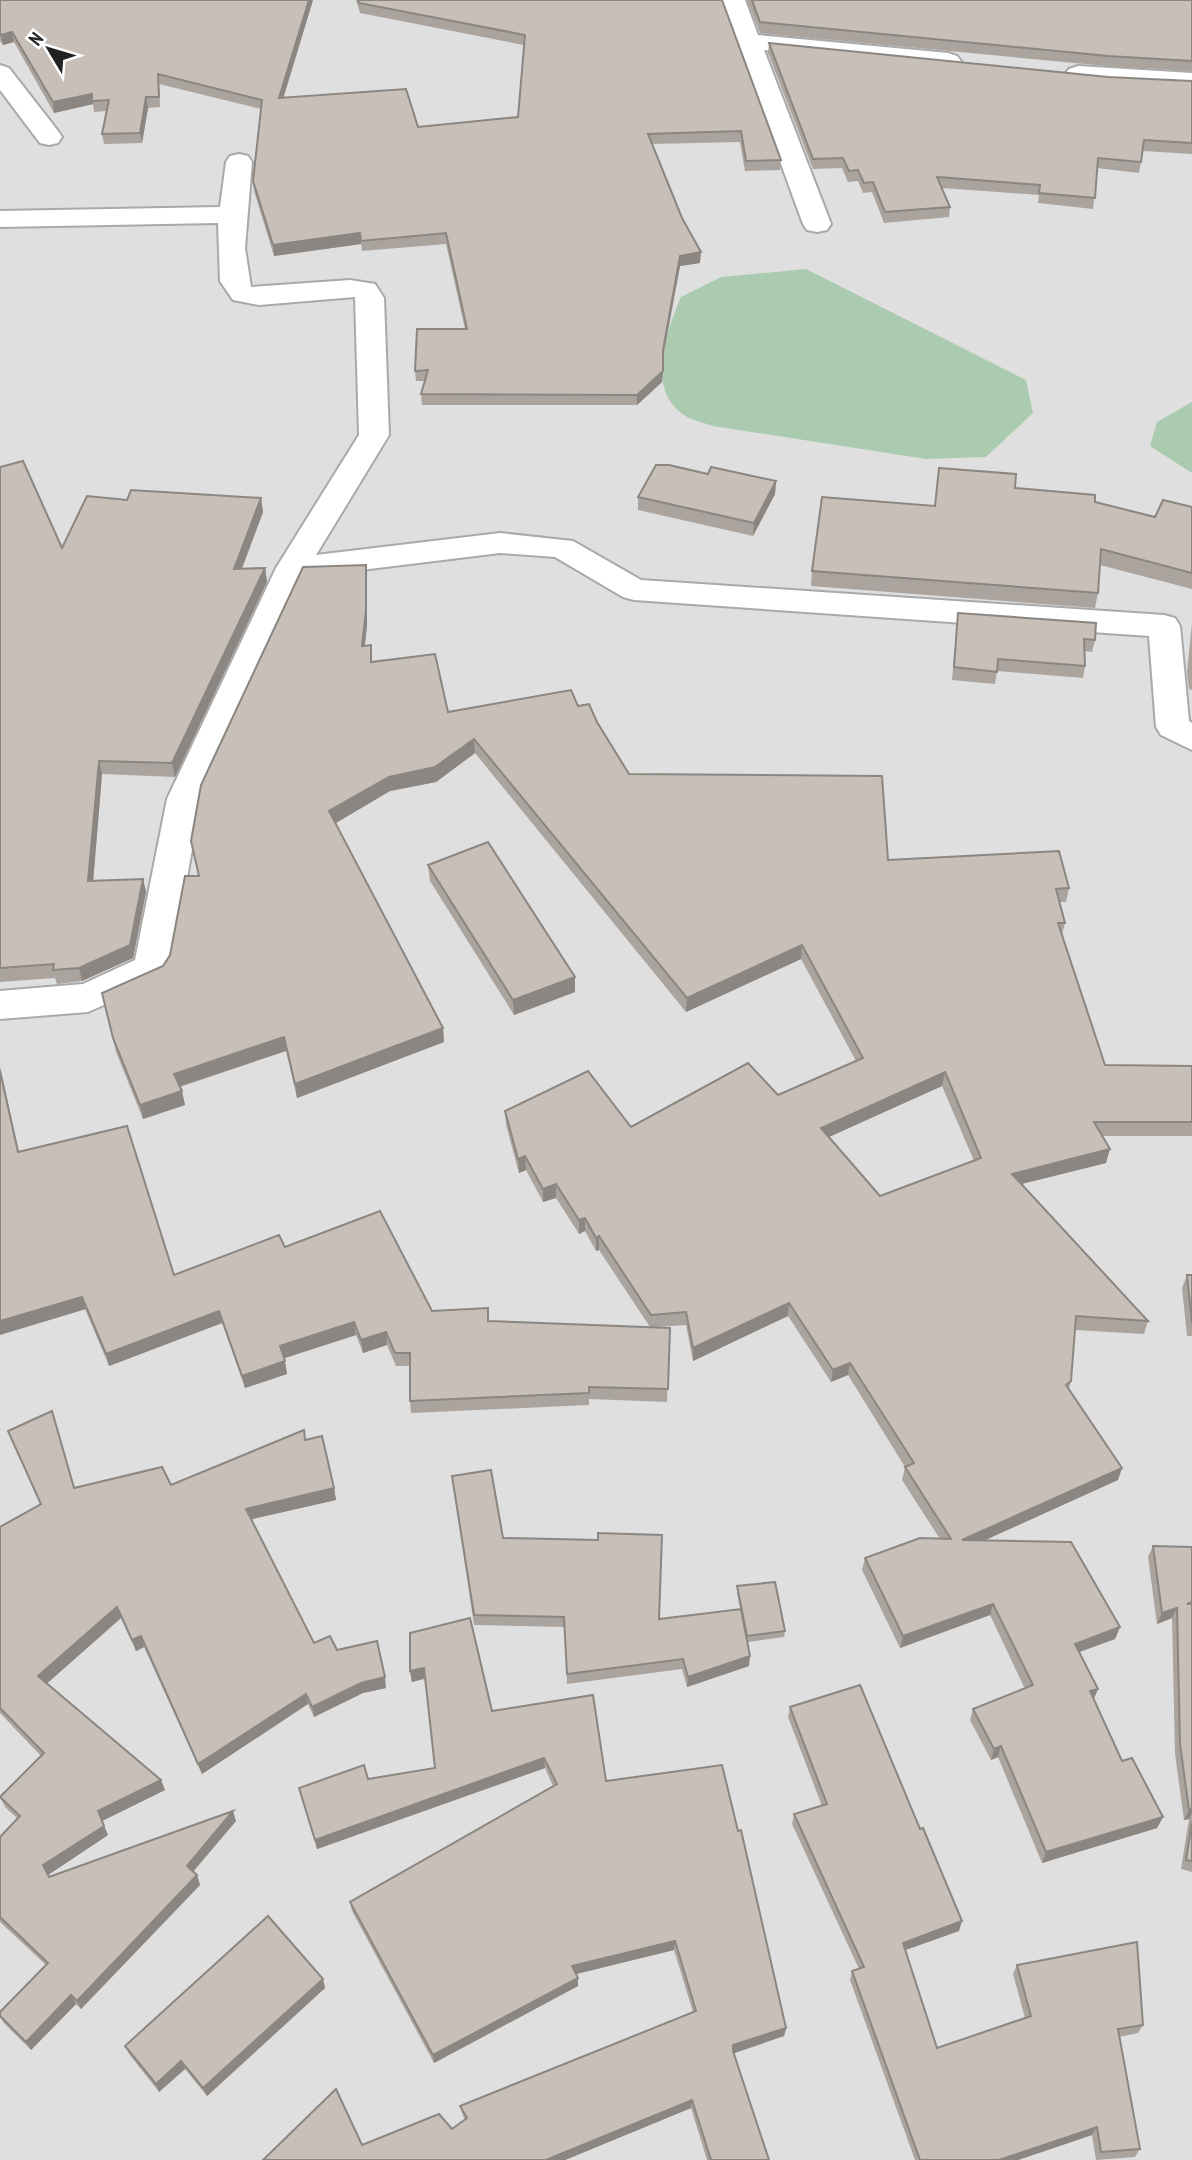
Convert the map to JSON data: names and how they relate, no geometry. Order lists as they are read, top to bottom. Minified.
{"north":"top left"}
